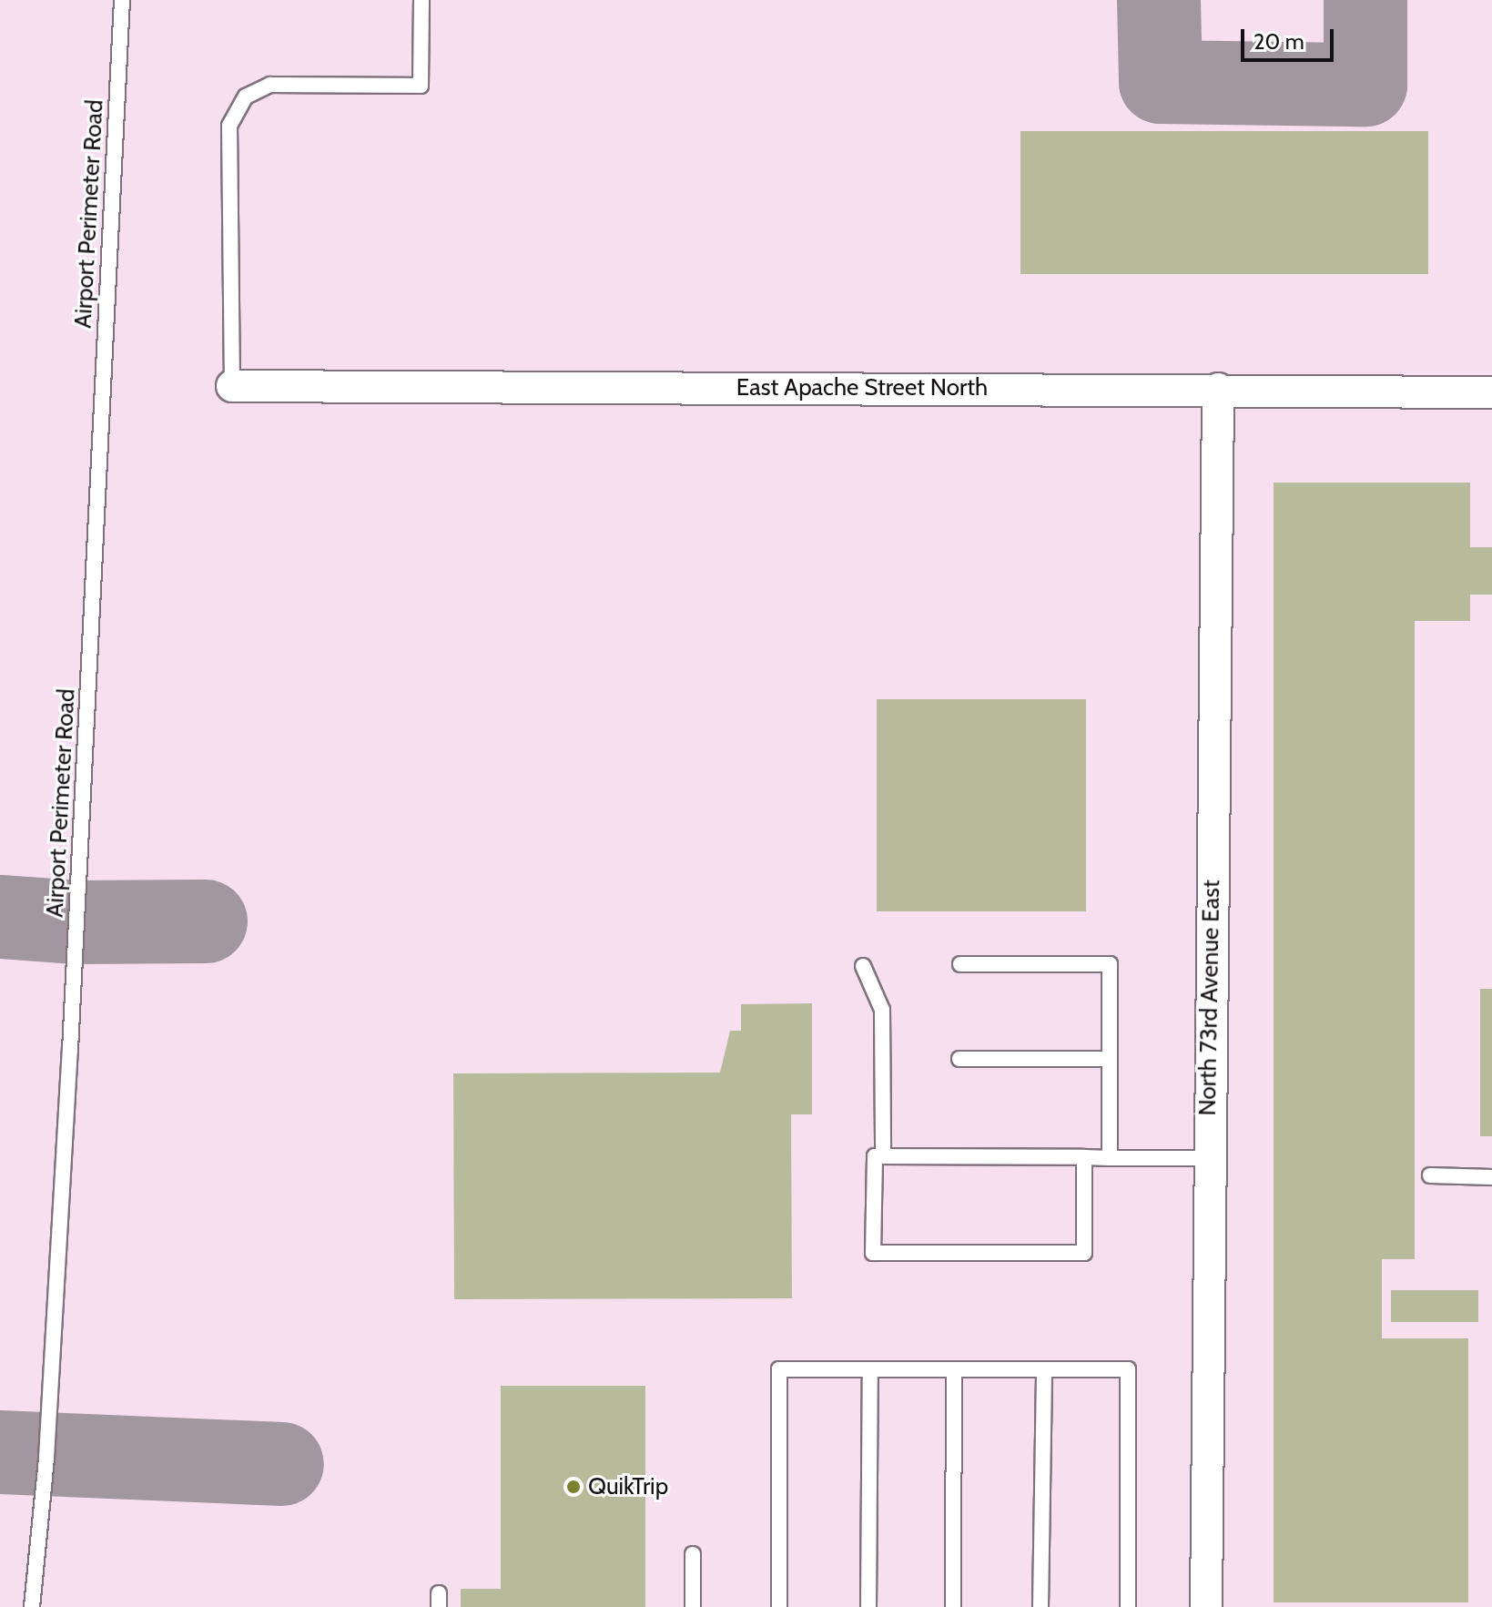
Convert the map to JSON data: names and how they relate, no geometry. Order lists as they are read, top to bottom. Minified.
{"streets":{"street":["East Apache Street North","North 73rd Avenue East"],"lane":["Airport Perimeter Road"]},"crossings":[["East Apache Street North","North 73rd Avenue East"]],"places":["QuikTrip"],"scale_bar":"20 m"}
